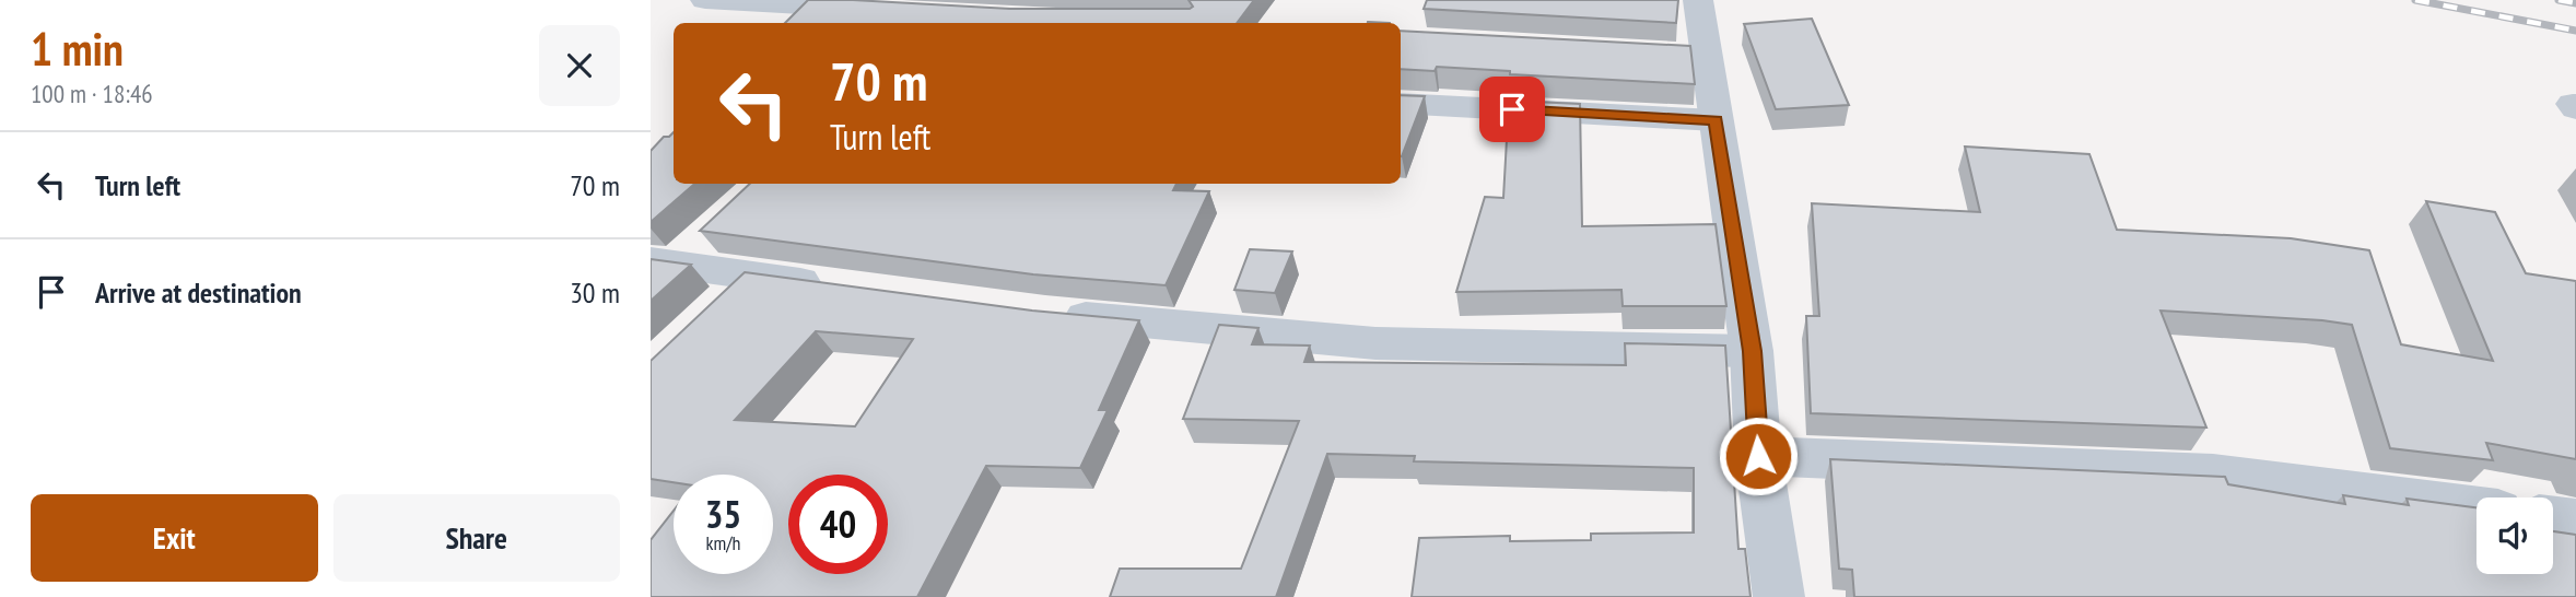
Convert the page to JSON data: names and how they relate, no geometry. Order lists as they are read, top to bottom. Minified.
{"page":{"heading":["1 min","100 m · 18:46"],"turn":["70 m","Turn left"],"list":[{"name":"Turn left","value":"70 m"},{"name":"Arrive at destination","value":"30 m"}],"speed":"35 km/h","limit":"40","buttons":["Exit","Share"]}}
